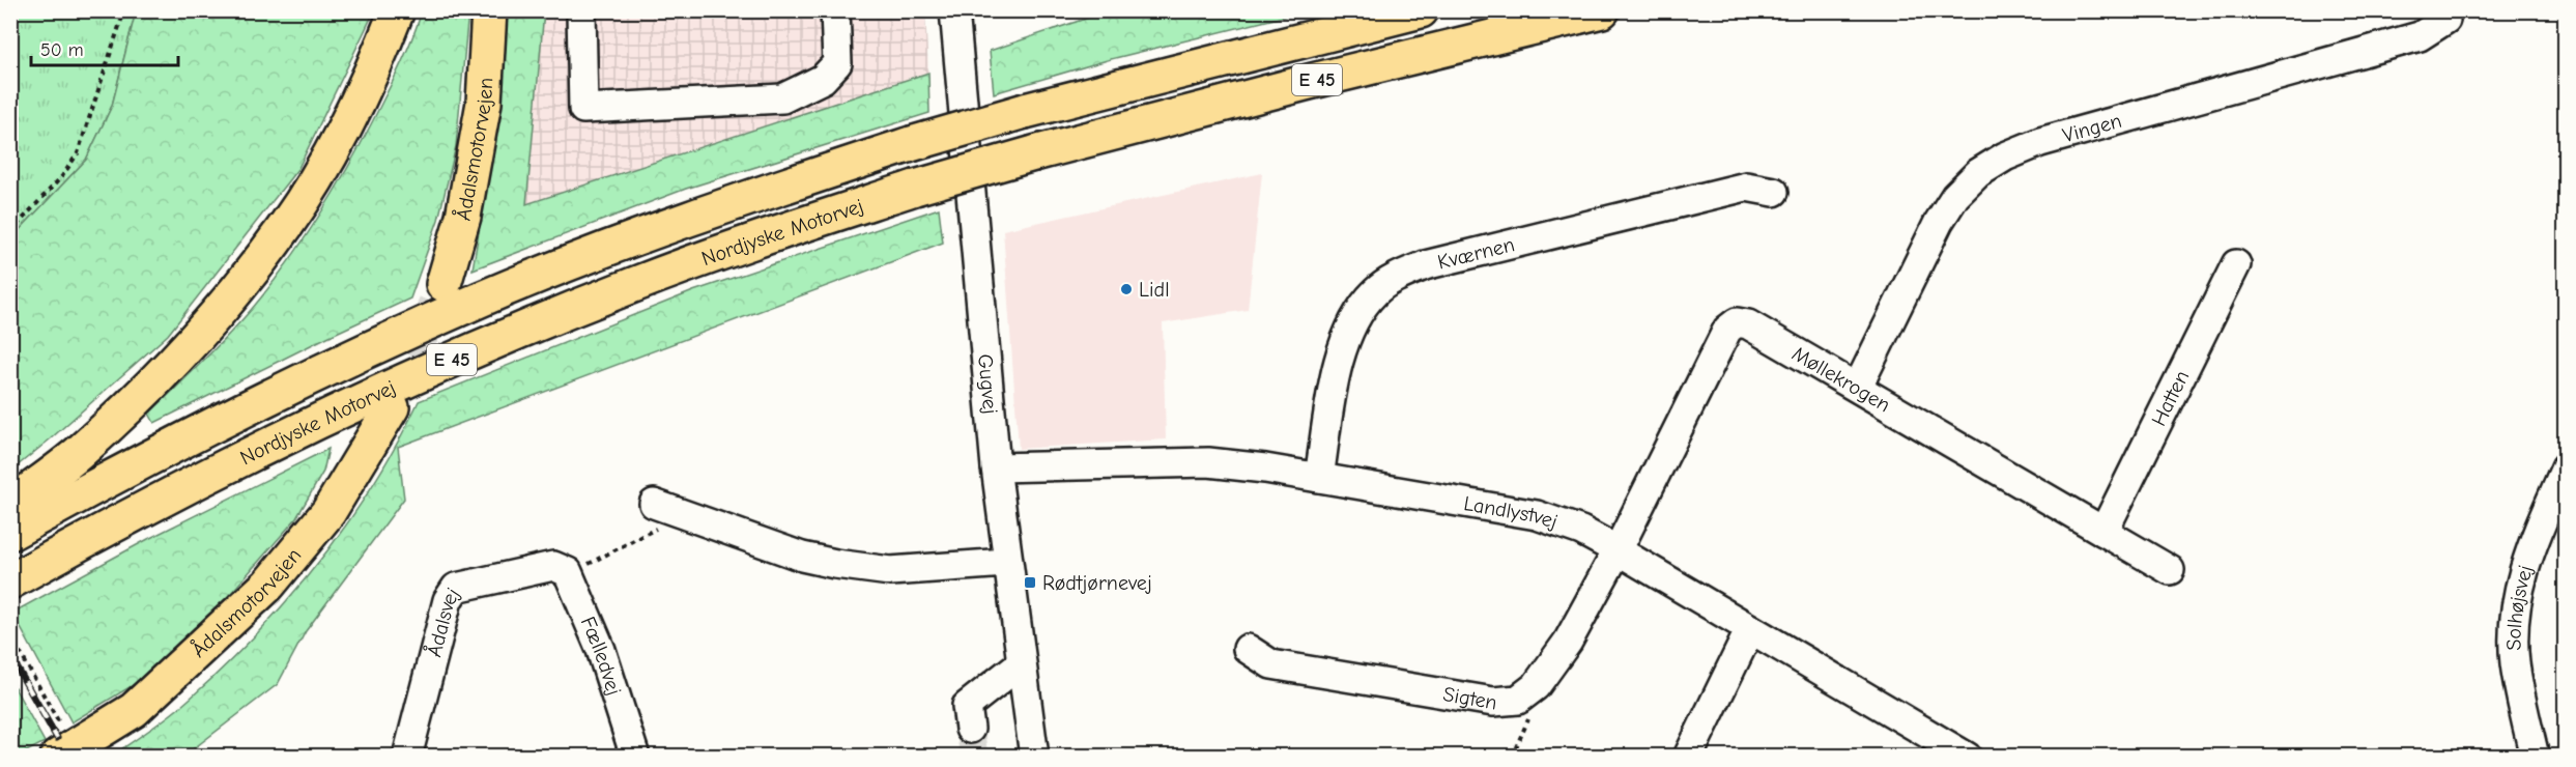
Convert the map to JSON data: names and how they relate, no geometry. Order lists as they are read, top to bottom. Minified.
{"streets":{"highway":["E 45","Ådalsmotorvejen","Nordjyske Motorvej"],"street":["Vingen","Kværnen","Møllekrogen","Gugvej","Hatten","Landlystvej","Solhøjsvej","Ådalsvej","Fælledvej","Sigten"]},"crossings":[["Vingen","Møllekrogen"],["Kværnen","Landlystvej"],["Møllekrogen","Hatten"],["Møllekrogen","Landlystvej"],["Møllekrogen","Sigten"],["Gugvej","Landlystvej"],["Landlystvej","Sigten"],["Ådalsvej","Fælledvej"]],"places":{"other":["Lidl"],"transit":["Rødtjørnevej"]},"scale_bar":"50 m"}
